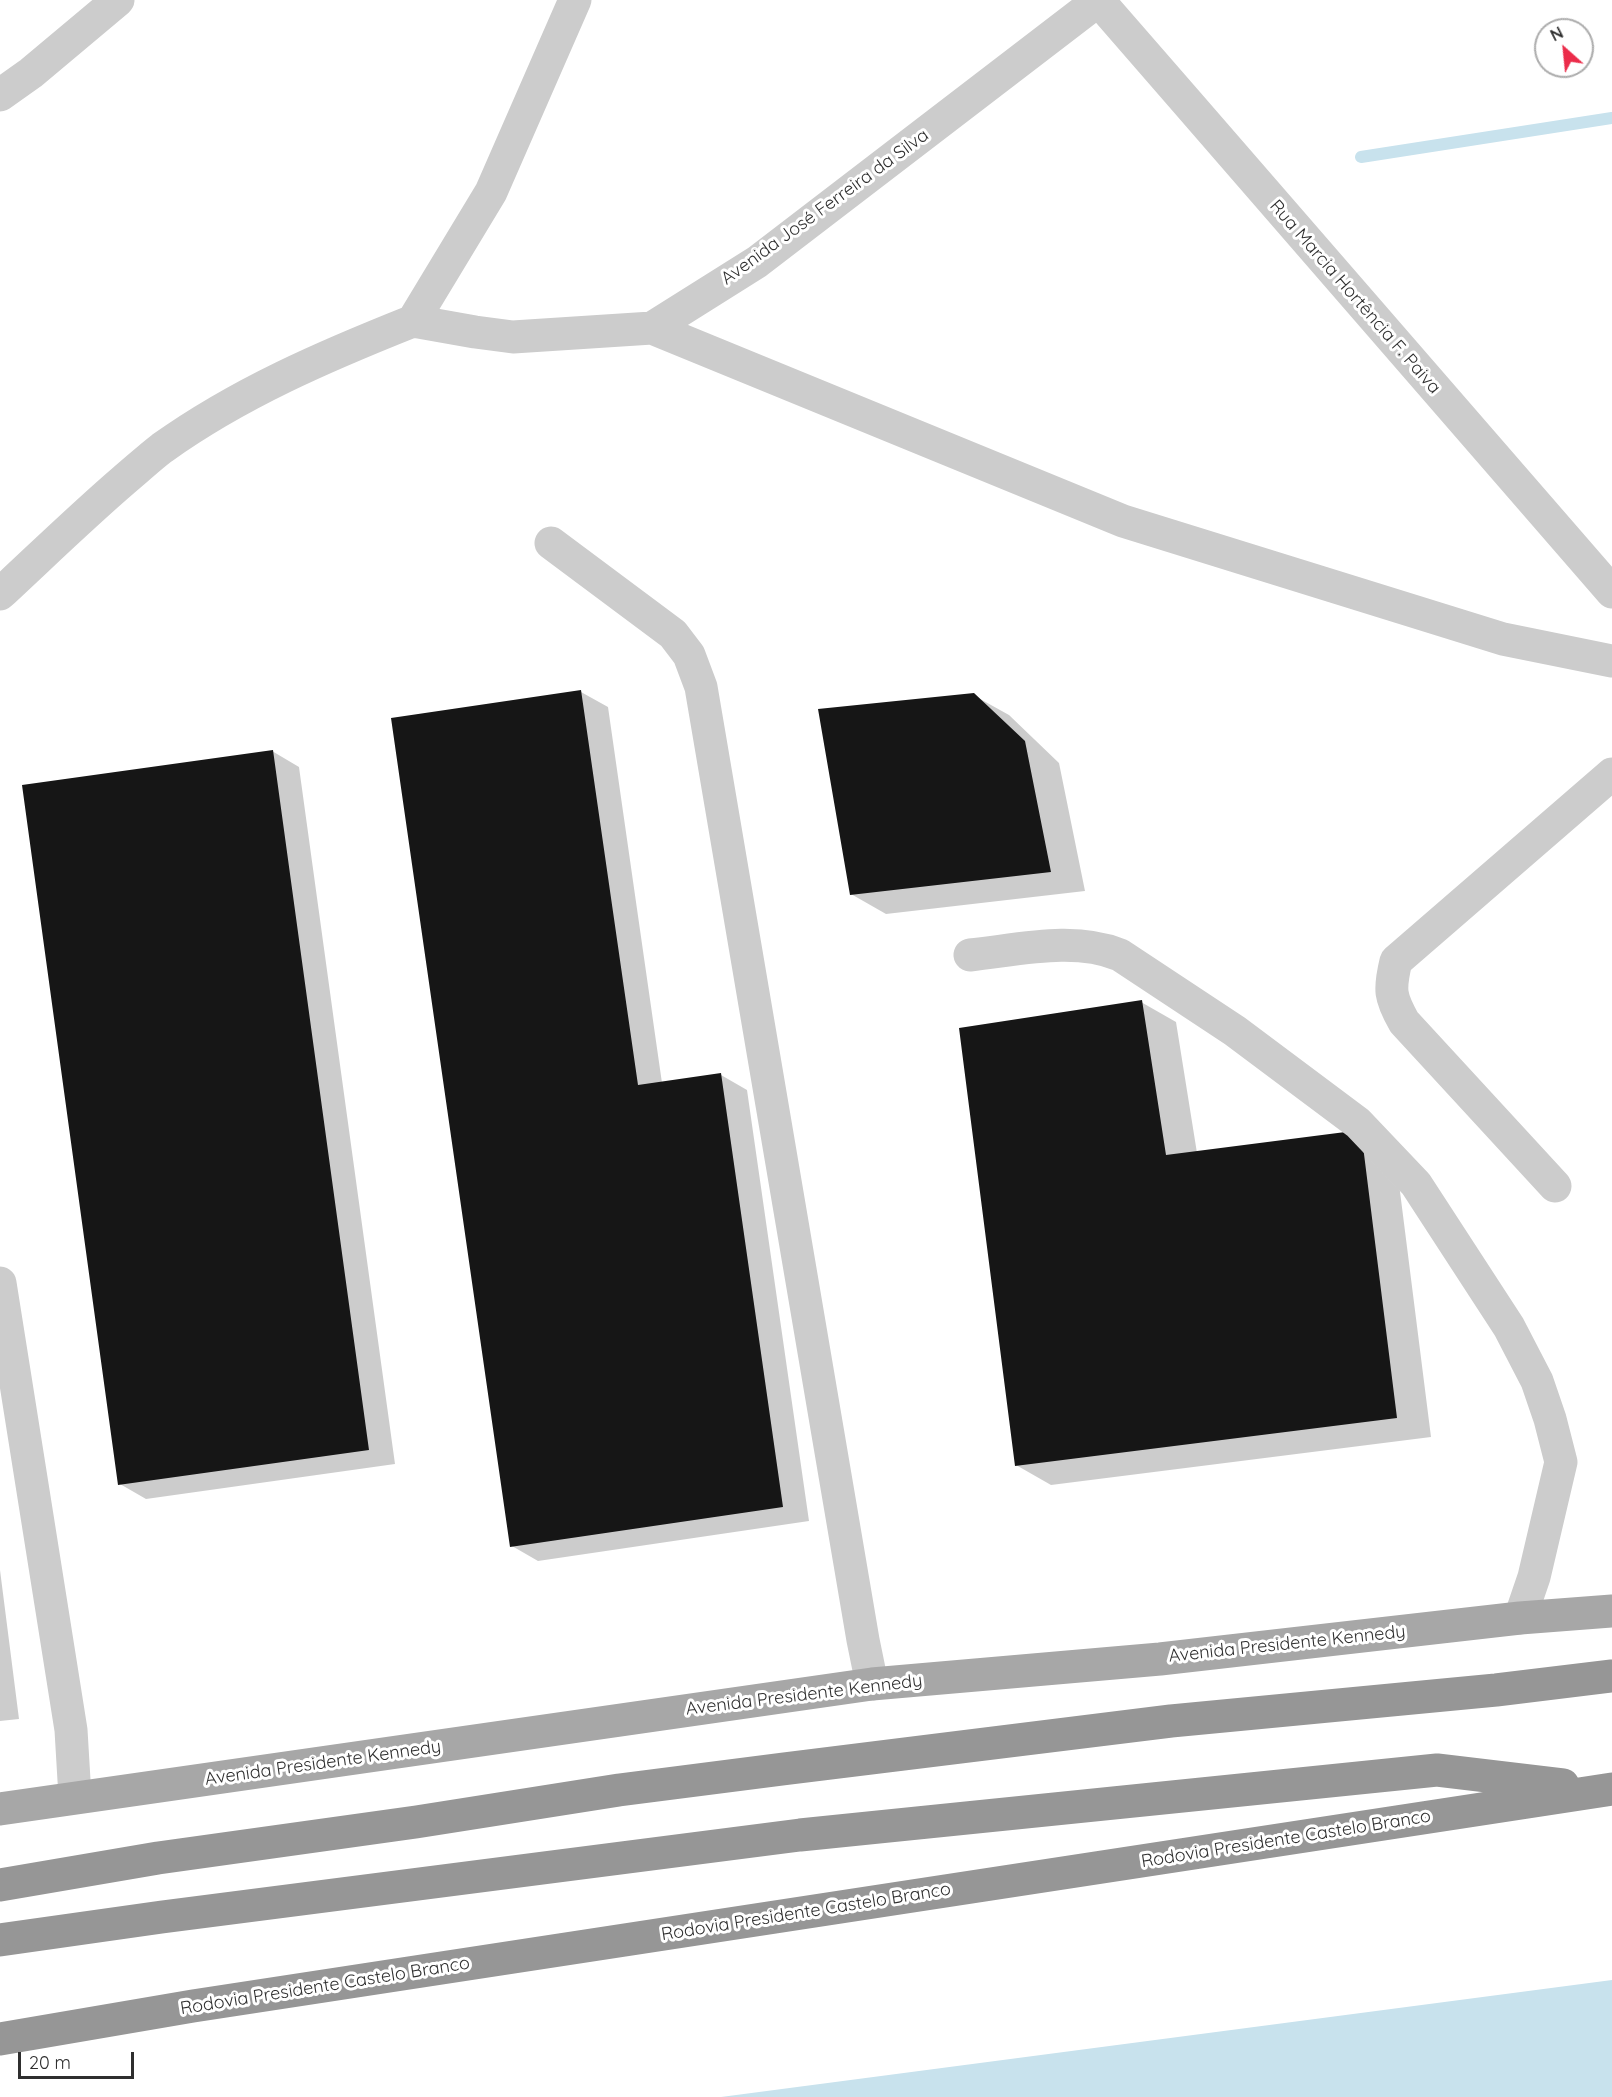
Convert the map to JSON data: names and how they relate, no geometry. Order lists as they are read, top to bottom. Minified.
{"streets":{"highway":["Rodovia Presidente Castelo Branco"],"main road":["Avenida Presidente Kennedy"],"street":["Avenida José Ferreira da Silva","Rua Marcia Hortência F. Paiva"]},"crossings":[["Avenida José Ferreira da Silva","Rua Marcia Hortência F. Paiva"]],"scale_bar":"20 m","north":"top left"}
